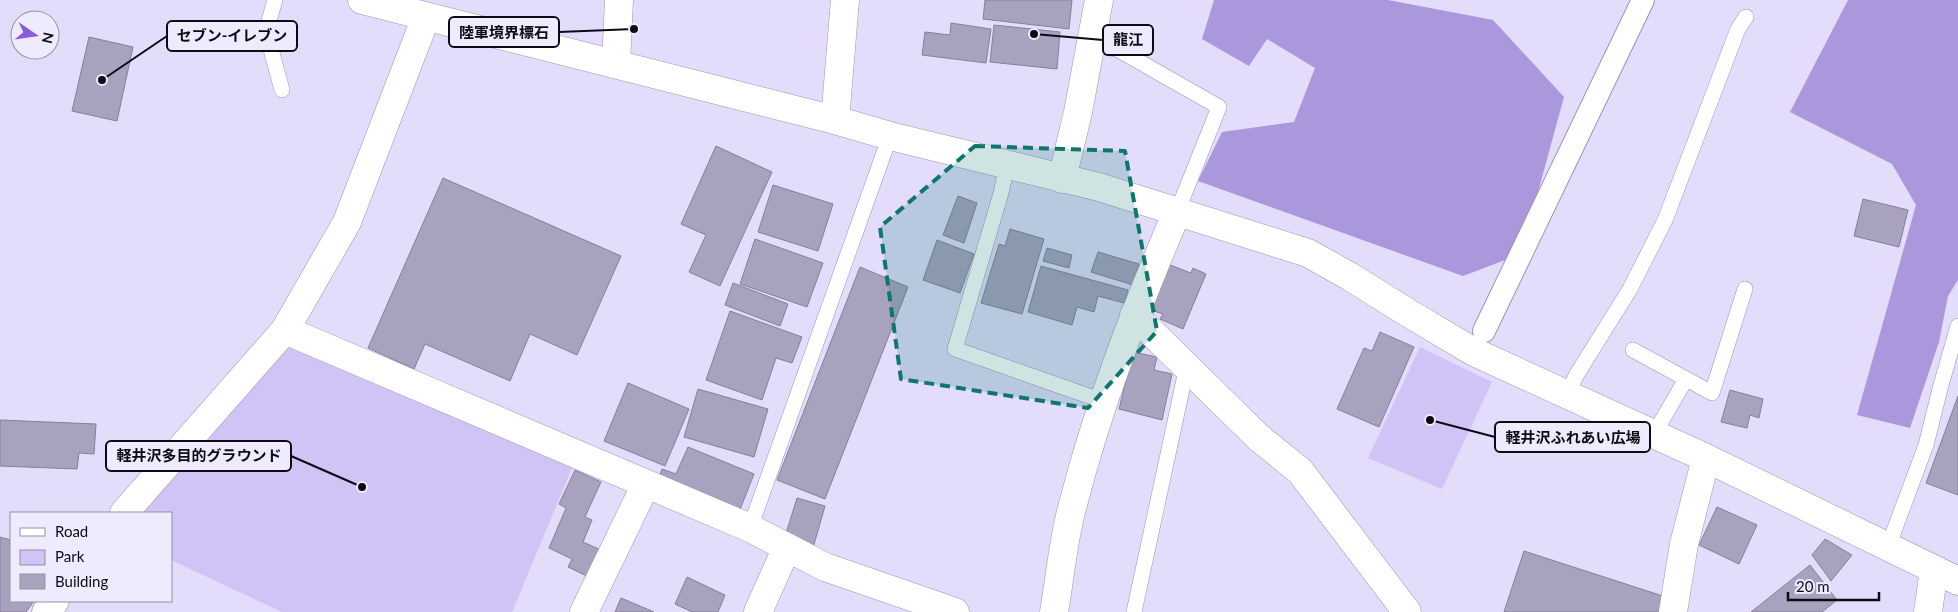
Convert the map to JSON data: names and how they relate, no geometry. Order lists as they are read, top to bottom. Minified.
{"places":["陸軍境界標石","龍江","セブン-イレブン","軽井沢ふれあい広場","軽井沢多目的グラウンド"],"legend":["Road","Park","Building"],"scale_bar":"20 m","north":"right"}
